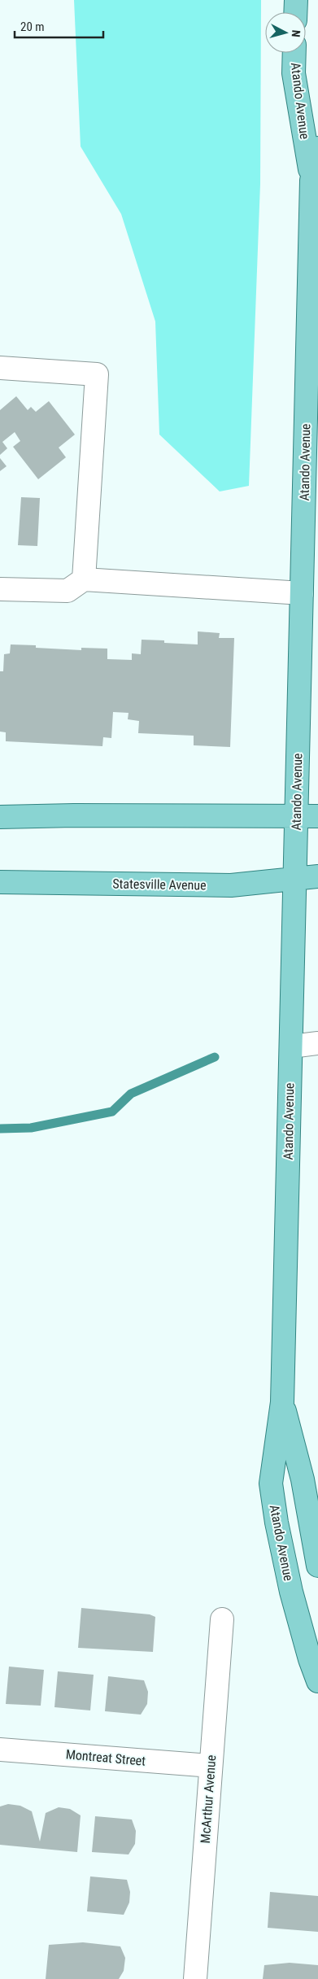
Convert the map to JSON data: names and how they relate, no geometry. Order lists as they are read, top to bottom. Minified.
{"streets":{"main road":["Atando Avenue","Statesville Avenue"],"street":["Montreat Street","McArthur Avenue"]},"crossings":[["Atando Avenue","Statesville Avenue"],["Montreat Street","McArthur Avenue"]],"scale_bar":"20 m","north":"right"}
